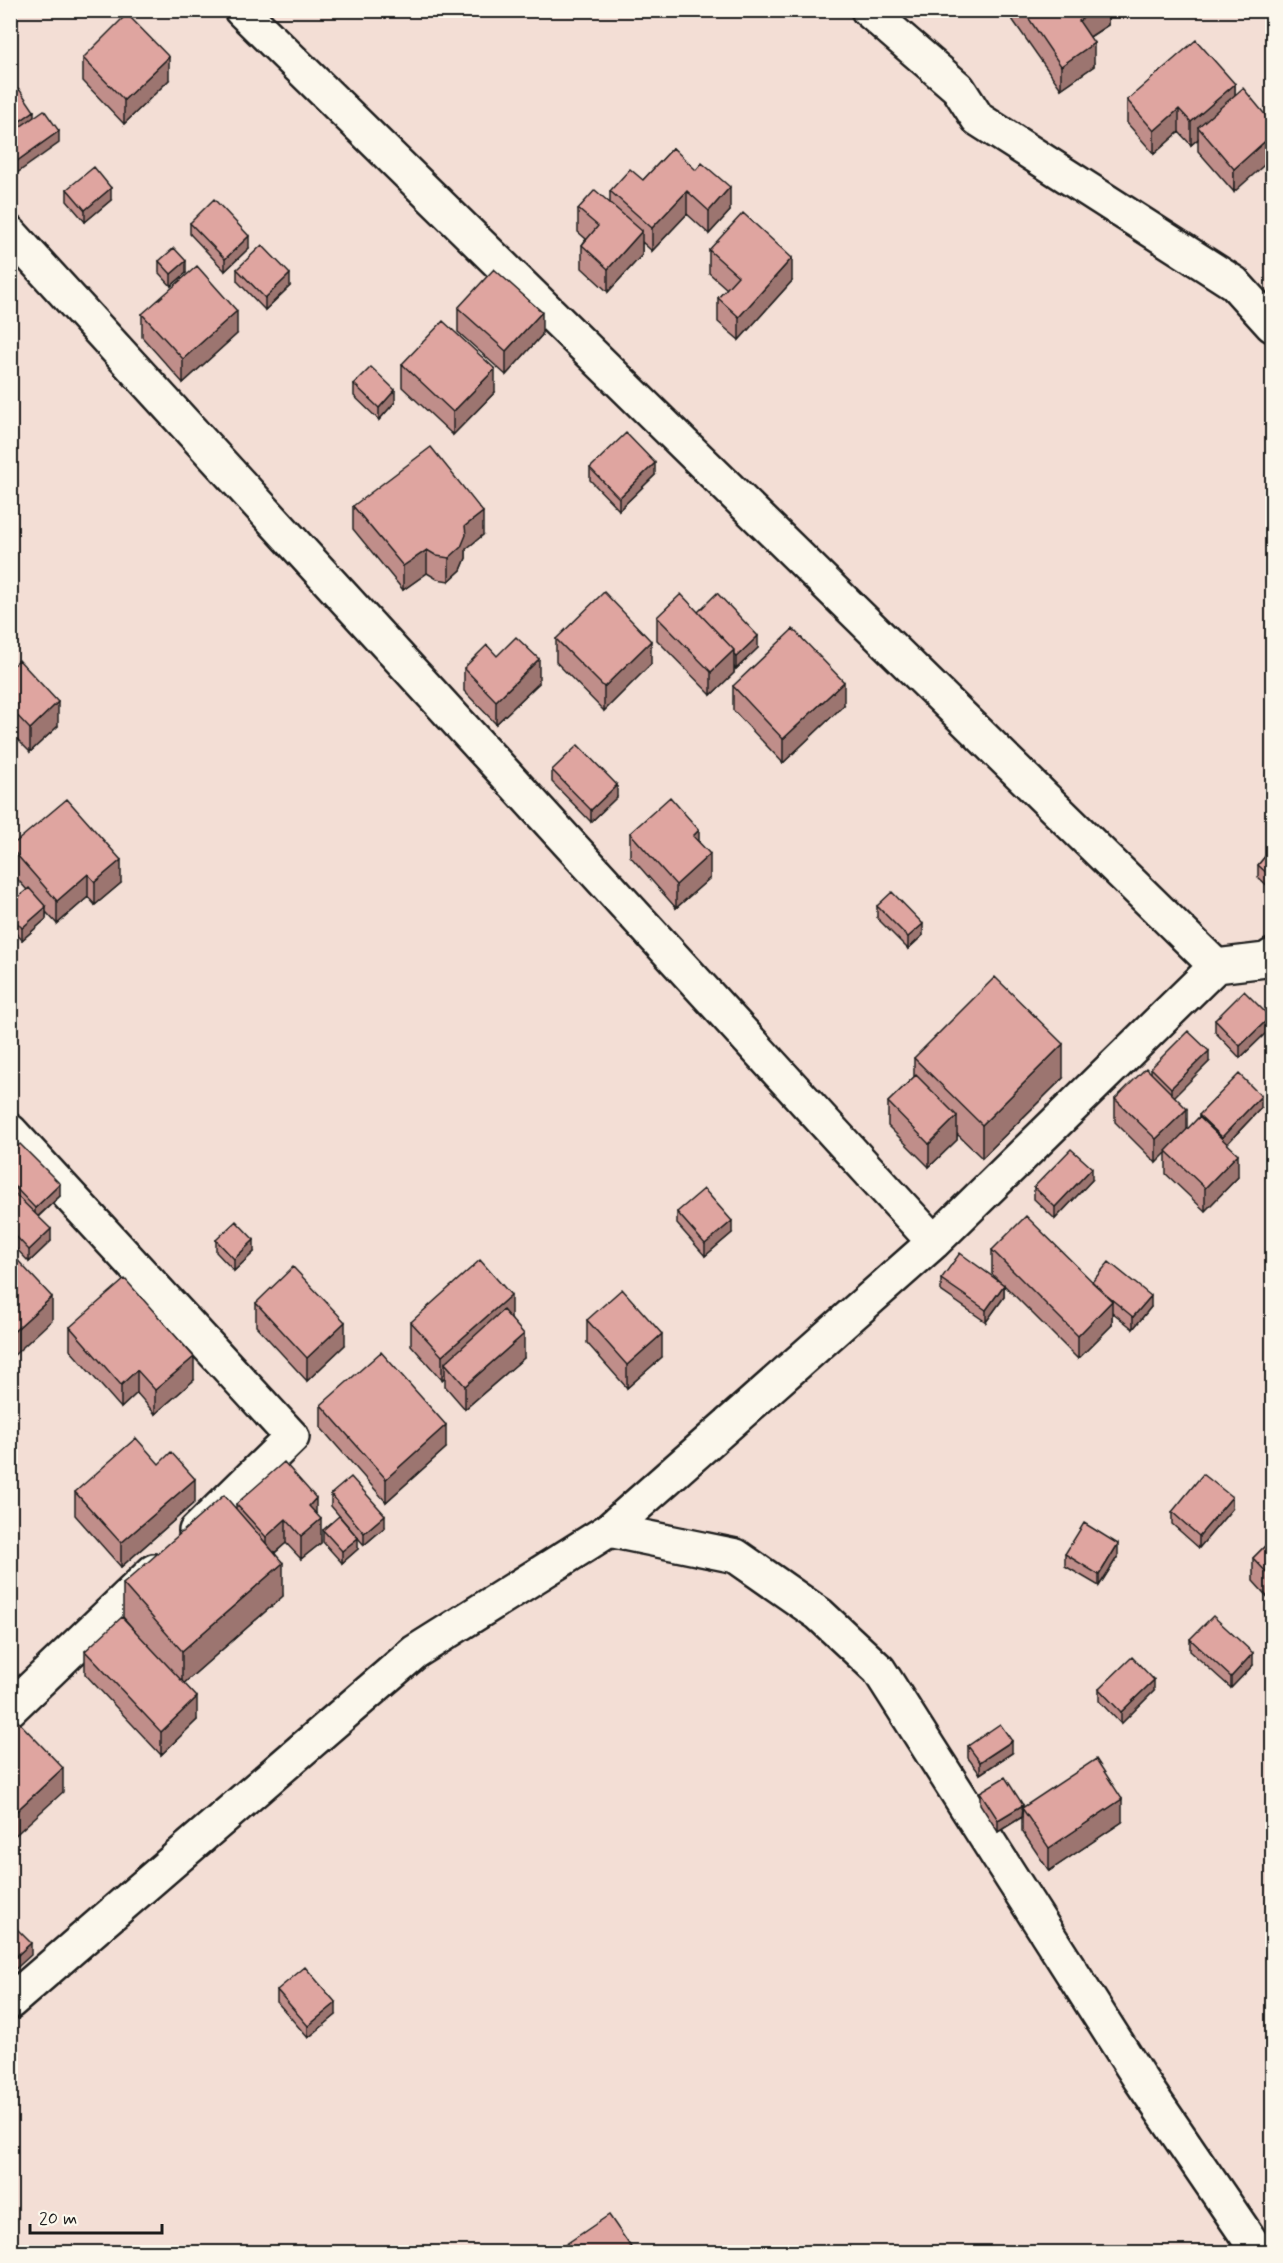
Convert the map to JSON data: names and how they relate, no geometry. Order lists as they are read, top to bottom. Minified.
{"scale_bar":"20 m"}
